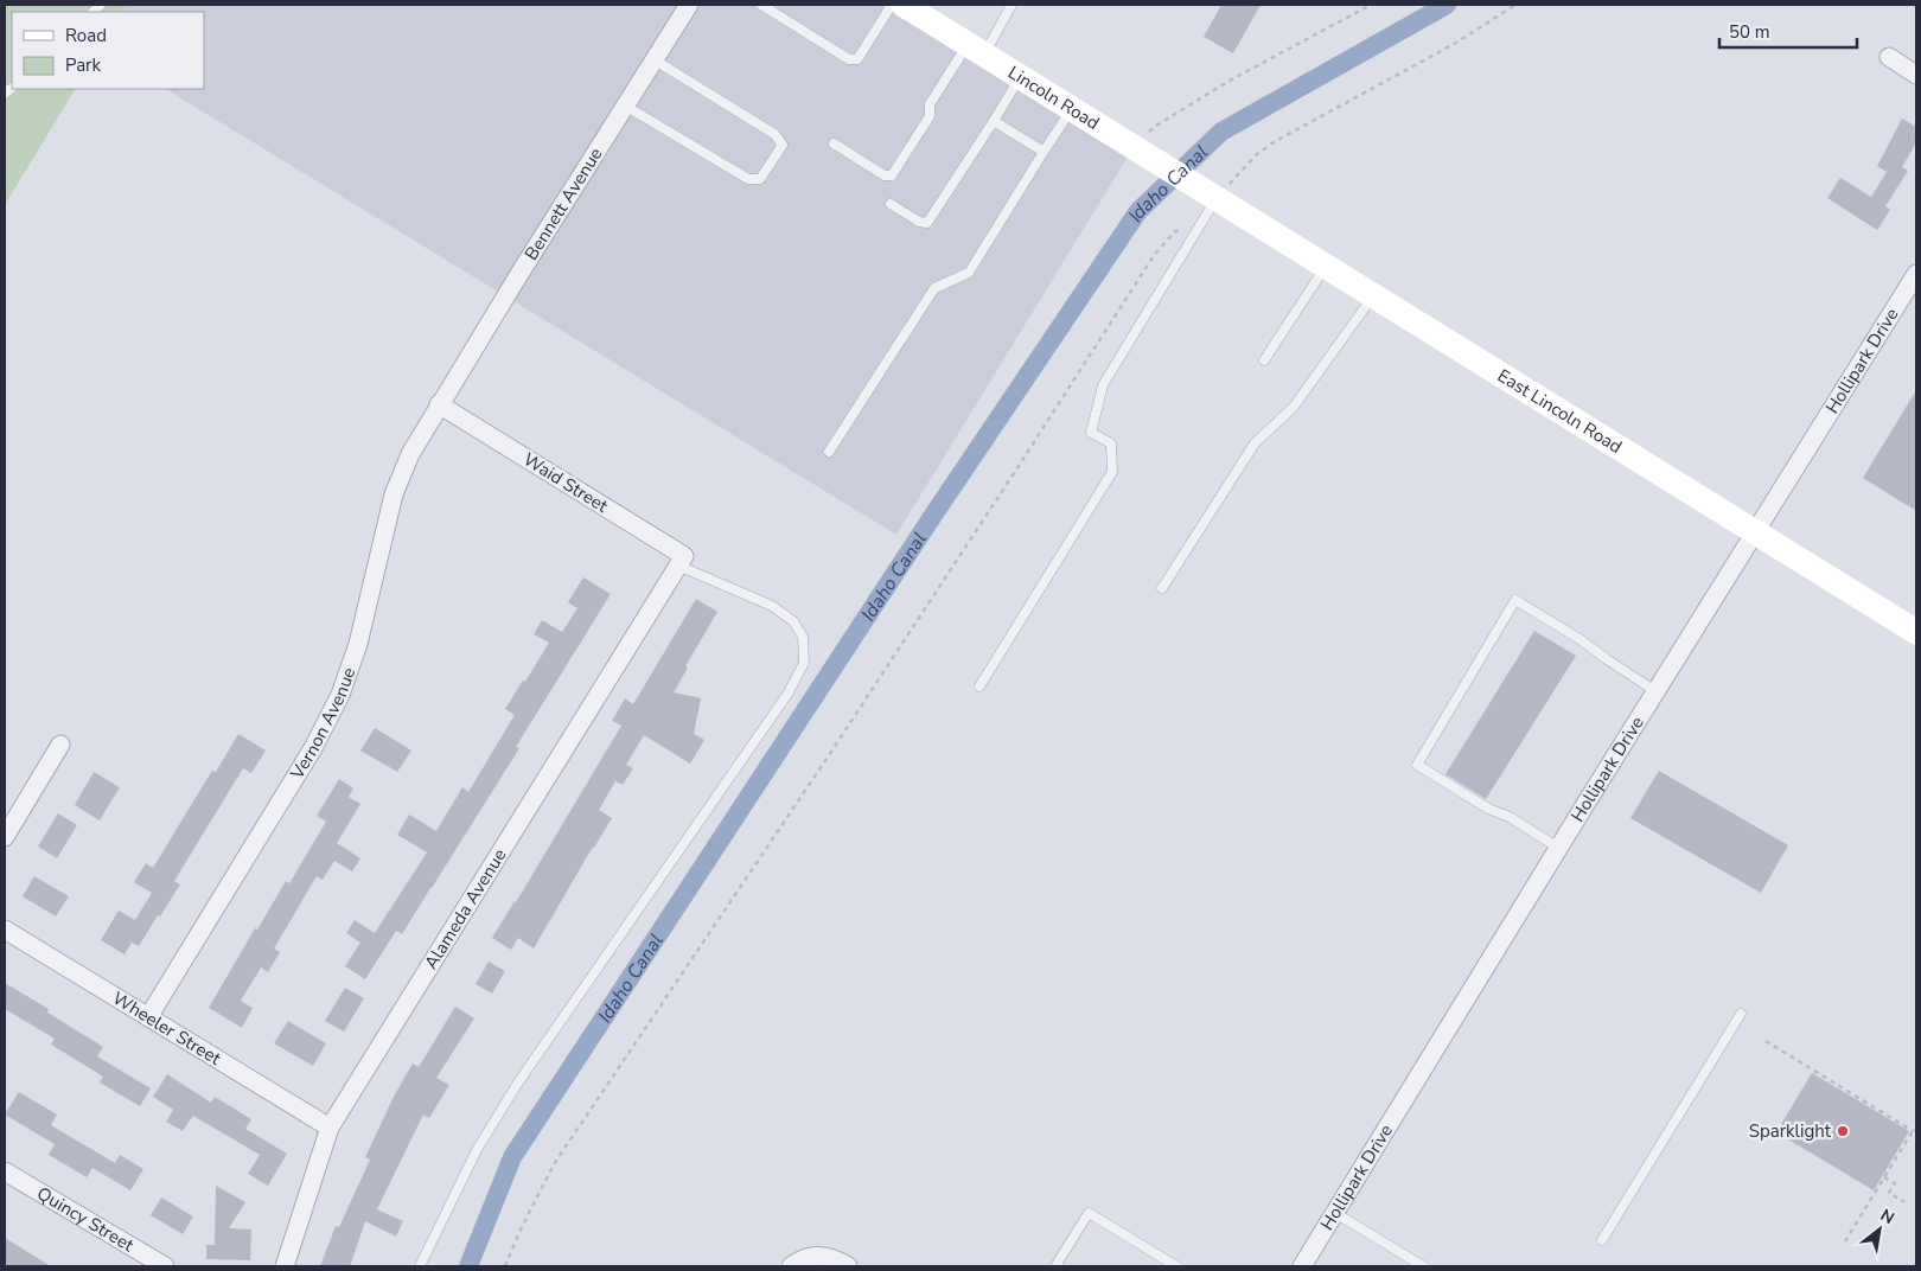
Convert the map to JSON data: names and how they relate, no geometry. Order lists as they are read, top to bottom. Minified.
{"streets":{"main road":["Lincoln Road","East Lincoln Road"],"street":["Bennett Avenue","Hollipark Drive","Waid Street","Vernon Avenue","Alameda Avenue","Wheeler Street","Quincy Street"]},"crossings":[["Lincoln Road","East Lincoln Road"],["Bennett Avenue","Waid Street"],["Bennett Avenue","Vernon Avenue"],["Hollipark Drive","East Lincoln Road"],["Waid Street","Vernon Avenue"],["Waid Street","Alameda Avenue"],["Vernon Avenue","Wheeler Street"],["Alameda Avenue","Wheeler Street"]],"water":["Idaho Canal"],"places":["Sparklight"],"legend":["Road","Park"],"scale_bar":"50 m","north":"top right"}
